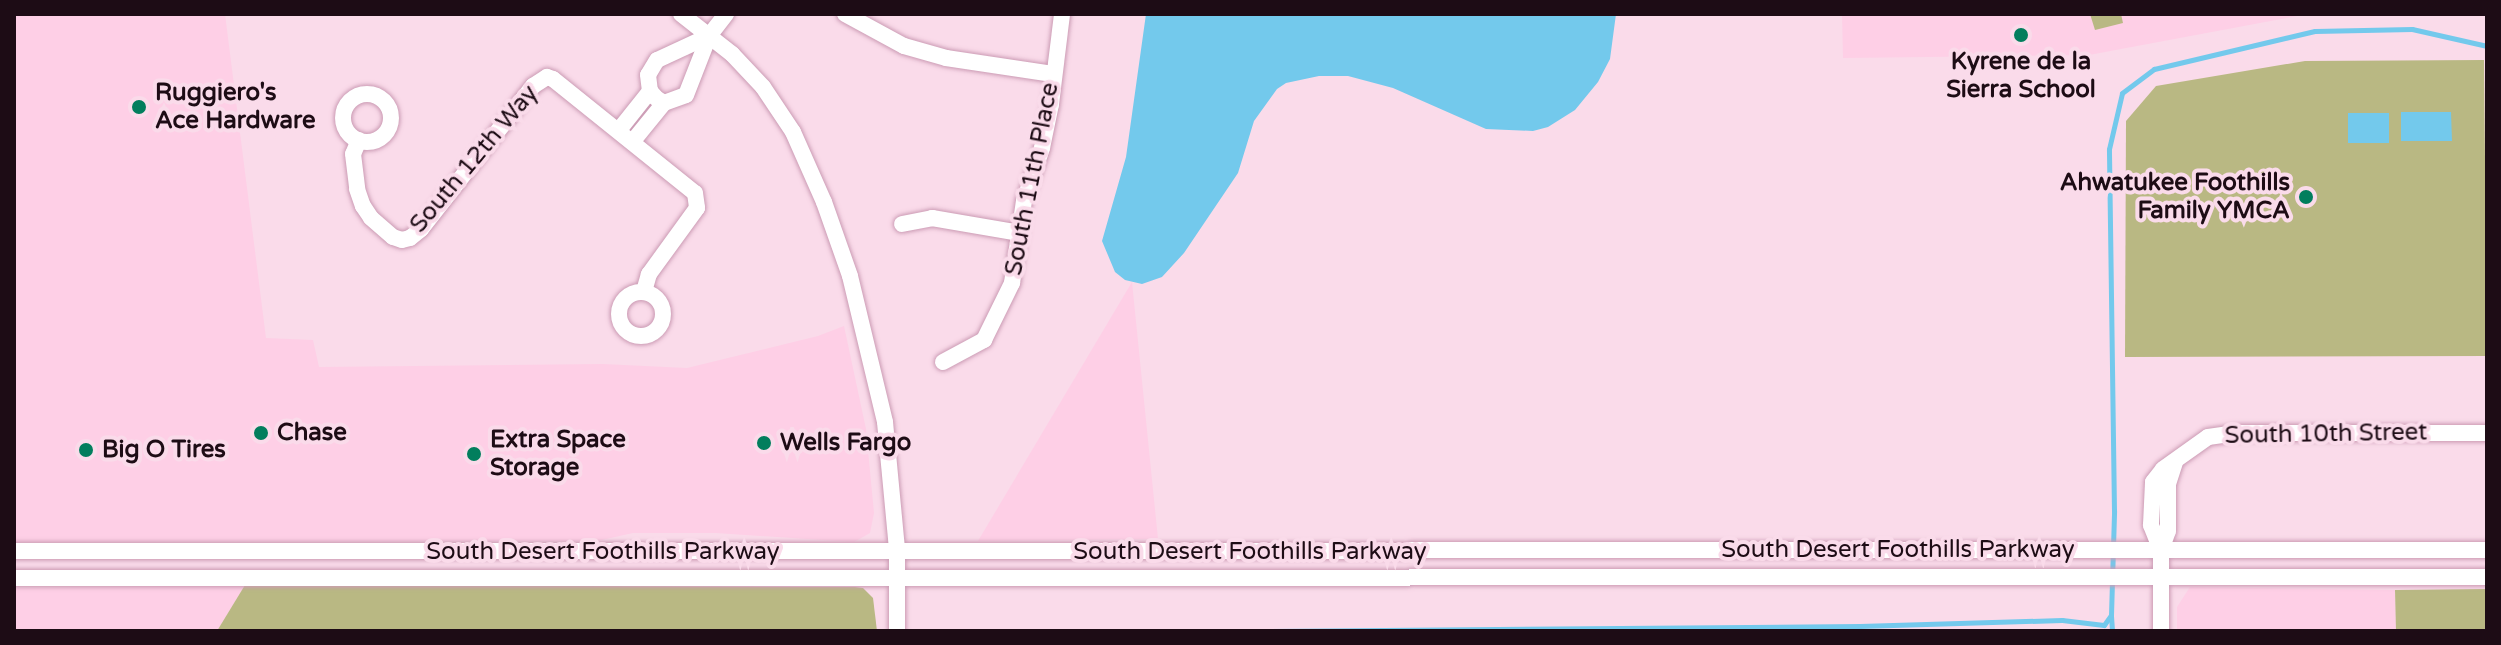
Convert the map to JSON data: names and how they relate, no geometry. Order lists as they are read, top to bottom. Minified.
{"streets":{"street":["South 12th Way","South 11th Place","South 10th Street","South Desert Foothills Parkway"]},"crossings":[["South 10th Street","South Desert Foothills Parkway"]],"places":["Kyrene de la Sierra School","Ruggiero's Ace Hardware","Ahwatukee Foothills Family YMCA","Chase","Wells Fargo","Big O Tires","Extra Space Storage"]}
